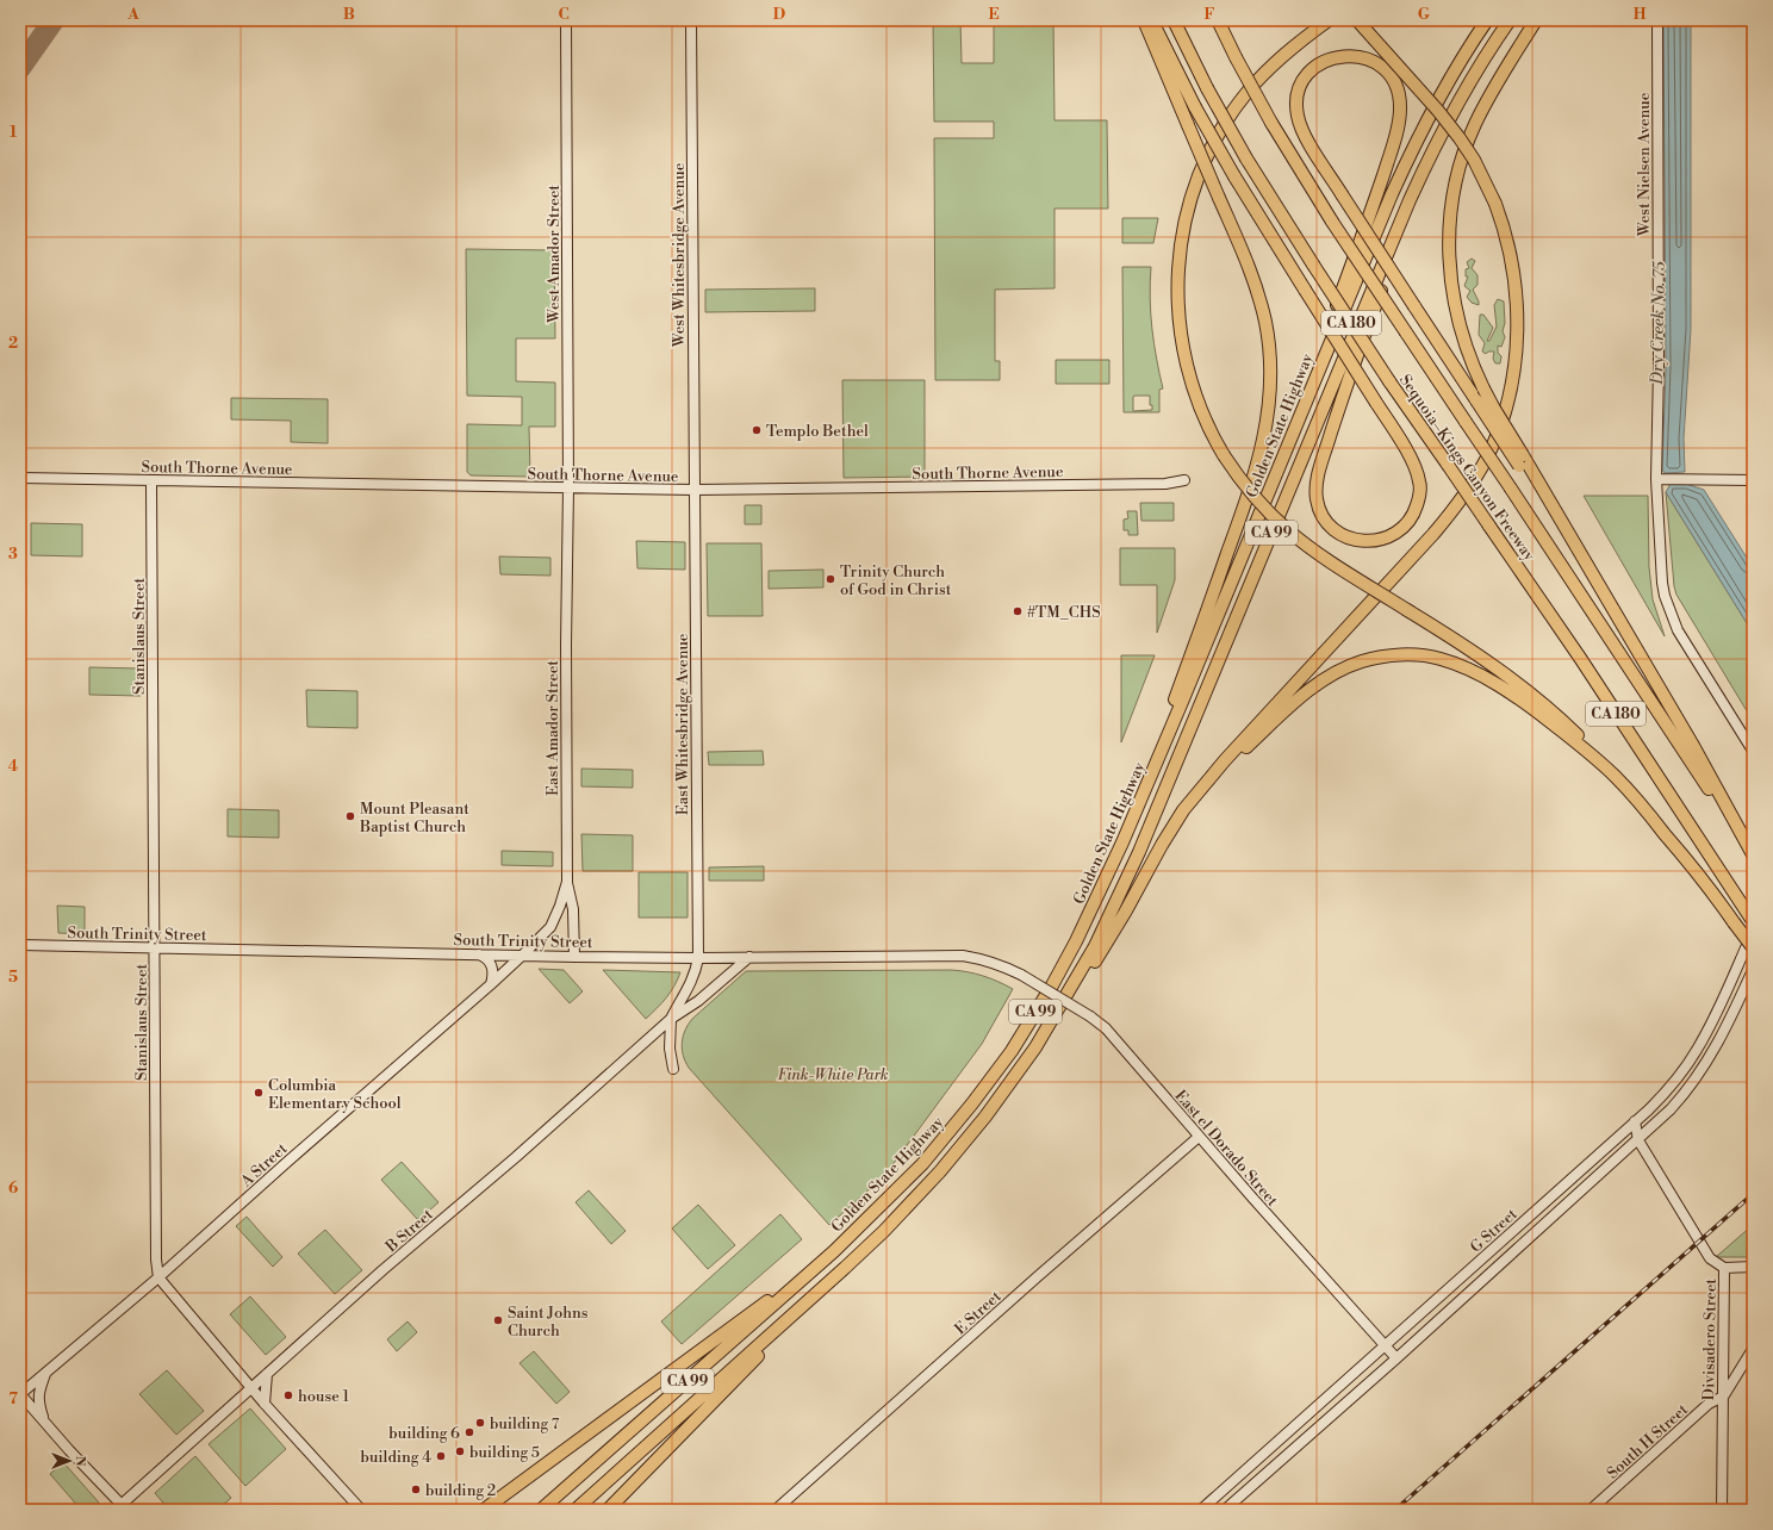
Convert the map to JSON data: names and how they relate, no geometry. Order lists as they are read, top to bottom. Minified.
{"streets":{"highway":["CA 180","Golden State Highway","Sequoia–Kings Canyon Freeway","CA 99"],"street":["West Nielsen Avenue","West Amador Street","West Whitesbridge Avenue","South Thorne Avenue","Stanislaus Street","East Whitesbridge Avenue","East Amador Street","South Trinity Street","East el Dorado Street","A Street","B Street","G Street","E Street","Divisadero Street","South H Street"]},"crossings":[["West Amador Street","South Thorne Avenue"],["West Amador Street","East Amador Street"],["West Whitesbridge Avenue","South Thorne Avenue"],["West Whitesbridge Avenue","East Whitesbridge Avenue"],["South Thorne Avenue","Stanislaus Street"],["South Thorne Avenue","East Whitesbridge Avenue"],["South Thorne Avenue","East Amador Street"],["Stanislaus Street","South Trinity Street"],["Stanislaus Street","A Street"],["East Whitesbridge Avenue","South Trinity Street"],["East Whitesbridge Avenue","B Street"],["East Amador Street","South Trinity Street"],["East Amador Street","A Street"],["South Trinity Street","East el Dorado Street"],["South Trinity Street","A Street"],["South Trinity Street","B Street"],["East el Dorado Street","G Street"],["East el Dorado Street","E Street"],["G Street","Divisadero Street"],["Divisadero Street","South H Street"]],"water":["Dry Creek No. 75"],"parks":["Fink-White Park"],"places":["Templo Bethel","Trinity Church of God in Christ","#TM_CHS","Mount Pleasant Baptist Church","Columbia Elementary School","Saint Johns Church","house 1","building 7","building 6","building 5","building 4","building 2"],"north":"right","grid":{"columns":["A","B","C","D","E","F","G","H"],"rows":["1","2","3","4","5","6","7"]}}
